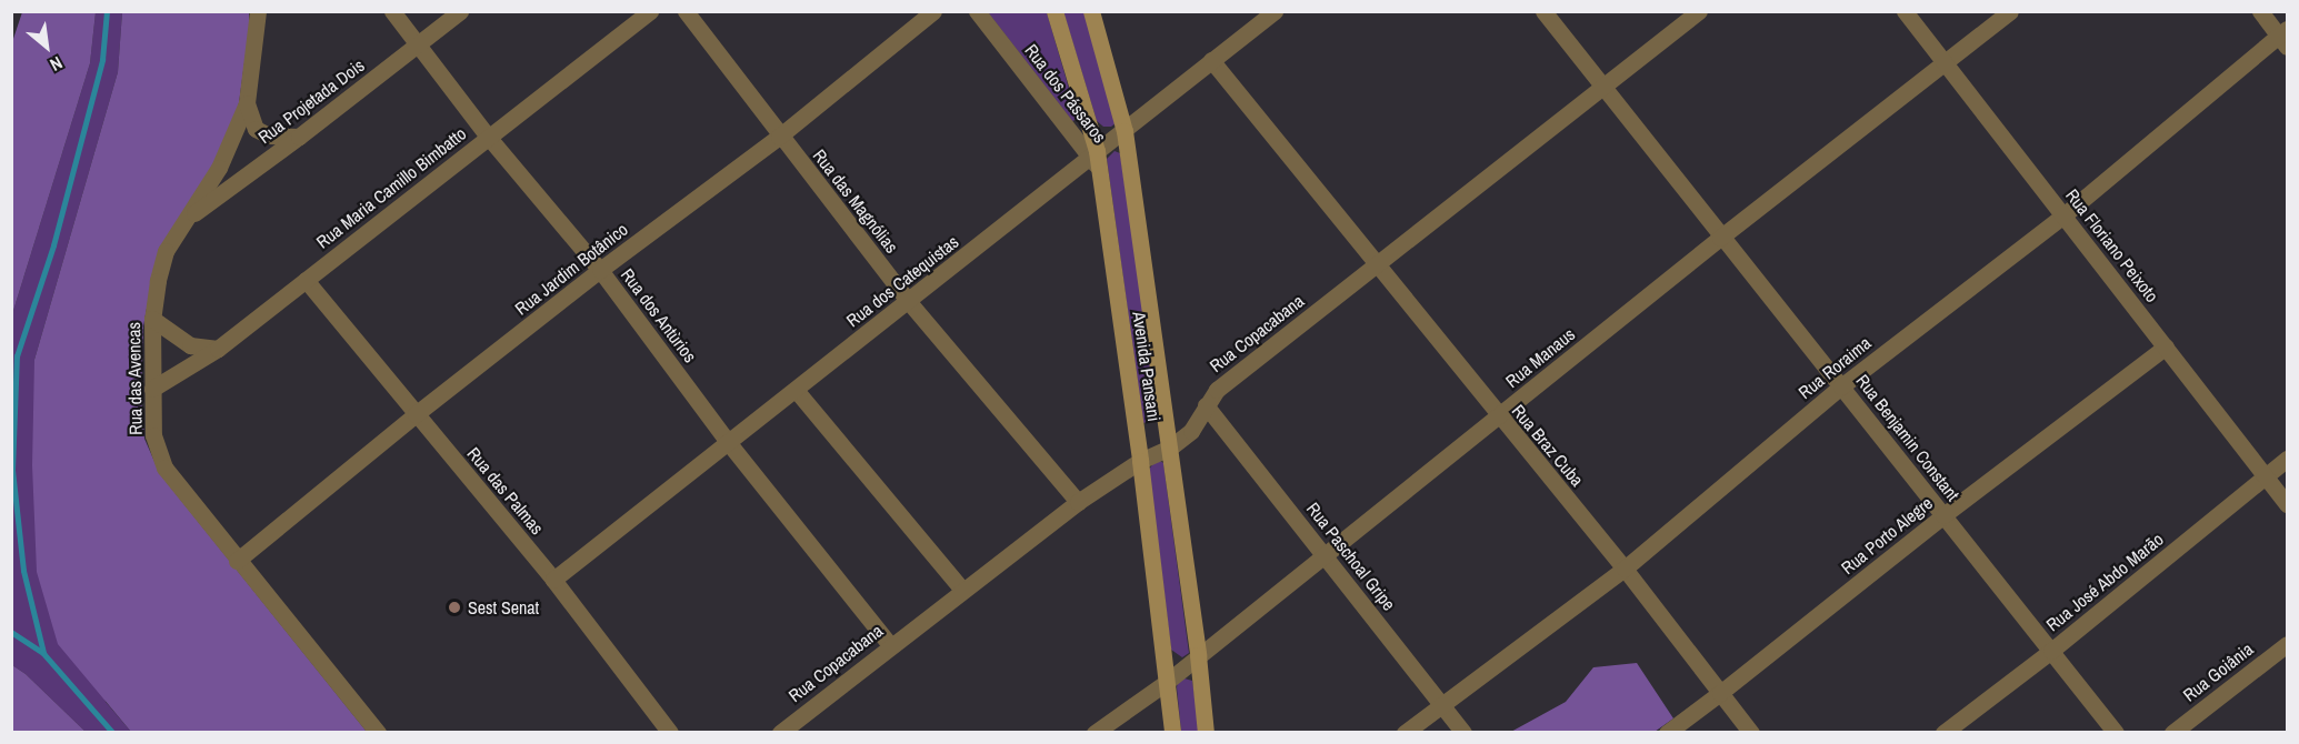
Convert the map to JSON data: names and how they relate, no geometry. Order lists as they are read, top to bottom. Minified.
{"streets":{"main road":["Avenida Pansani"],"street":["Rua dos Pássaros","Rua Projetada Dois","Rua Maria Camillo Bimbatto","Rua das Magnólias","Rua Floriano Peixoto","Rua Jardim Botânico","Rua dos Catequistas","Rua dos Antùrios","Rua Copacabana","Rua Manaus","Rua Roraima","Rua das Avencas","Rua Benjamin Constant","Rua Braz Cuba","Rua das Palmas","Rua Porto Alegre","Rua Paschoal Gripe","Rua José Abdo Marão","Rua Goiânia"]},"crossings":[["Rua dos Pássaros","Rua dos Catequistas"],["Rua dos Pássaros","Avenida Pansani"],["Rua Projetada Dois","Rua dos Antùrios"],["Rua Projetada Dois","Rua das Avencas"],["Rua Maria Camillo Bimbatto","Rua dos Antùrios"],["Rua Maria Camillo Bimbatto","Rua das Avencas"],["Rua Maria Camillo Bimbatto","Rua das Palmas"],["Rua das Magnólias","Rua Jardim Botânico"],["Rua das Magnólias","Rua dos Catequistas"],["Rua das Magnólias","Rua Copacabana"],["Rua Floriano Peixoto","Rua Manaus"],["Rua Floriano Peixoto","Rua Roraima"],["Rua Floriano Peixoto","Rua Porto Alegre"],["Rua Floriano Peixoto","Rua José Abdo Marão"],["Rua Jardim Botânico","Rua dos Antùrios"],["Rua Jardim Botânico","Rua das Avencas"],["Rua Jardim Botânico","Rua das Palmas"],["Rua dos Catequistas","Rua dos Antùrios"],["Rua dos Catequistas","Avenida Pansani"],["Rua dos Catequistas","Rua Braz Cuba"],["Rua dos Catequistas","Rua das Palmas"],["Rua dos Antùrios","Rua Copacabana"],["Rua Copacabana","Avenida Pansani"],["Rua Copacabana","Rua Benjamin Constant"],["Rua Copacabana","Rua Braz Cuba"],["Rua Copacabana","Rua Paschoal Gripe"],["Rua Manaus","Avenida Pansani"],["Rua Manaus","Rua Benjamin Constant"],["Rua Manaus","Rua Braz Cuba"],["Rua Manaus","Rua Paschoal Gripe"],["Rua Roraima","Rua Benjamin Constant"],["Rua Roraima","Rua Braz Cuba"],["Rua Roraima","Rua Paschoal Gripe"],["Rua Benjamin Constant","Rua Porto Alegre"],["Rua Benjamin Constant","Rua José Abdo Marão"],["Rua Braz Cuba","Rua Porto Alegre"]],"places":["Sest Senat"],"north":"bottom right"}
